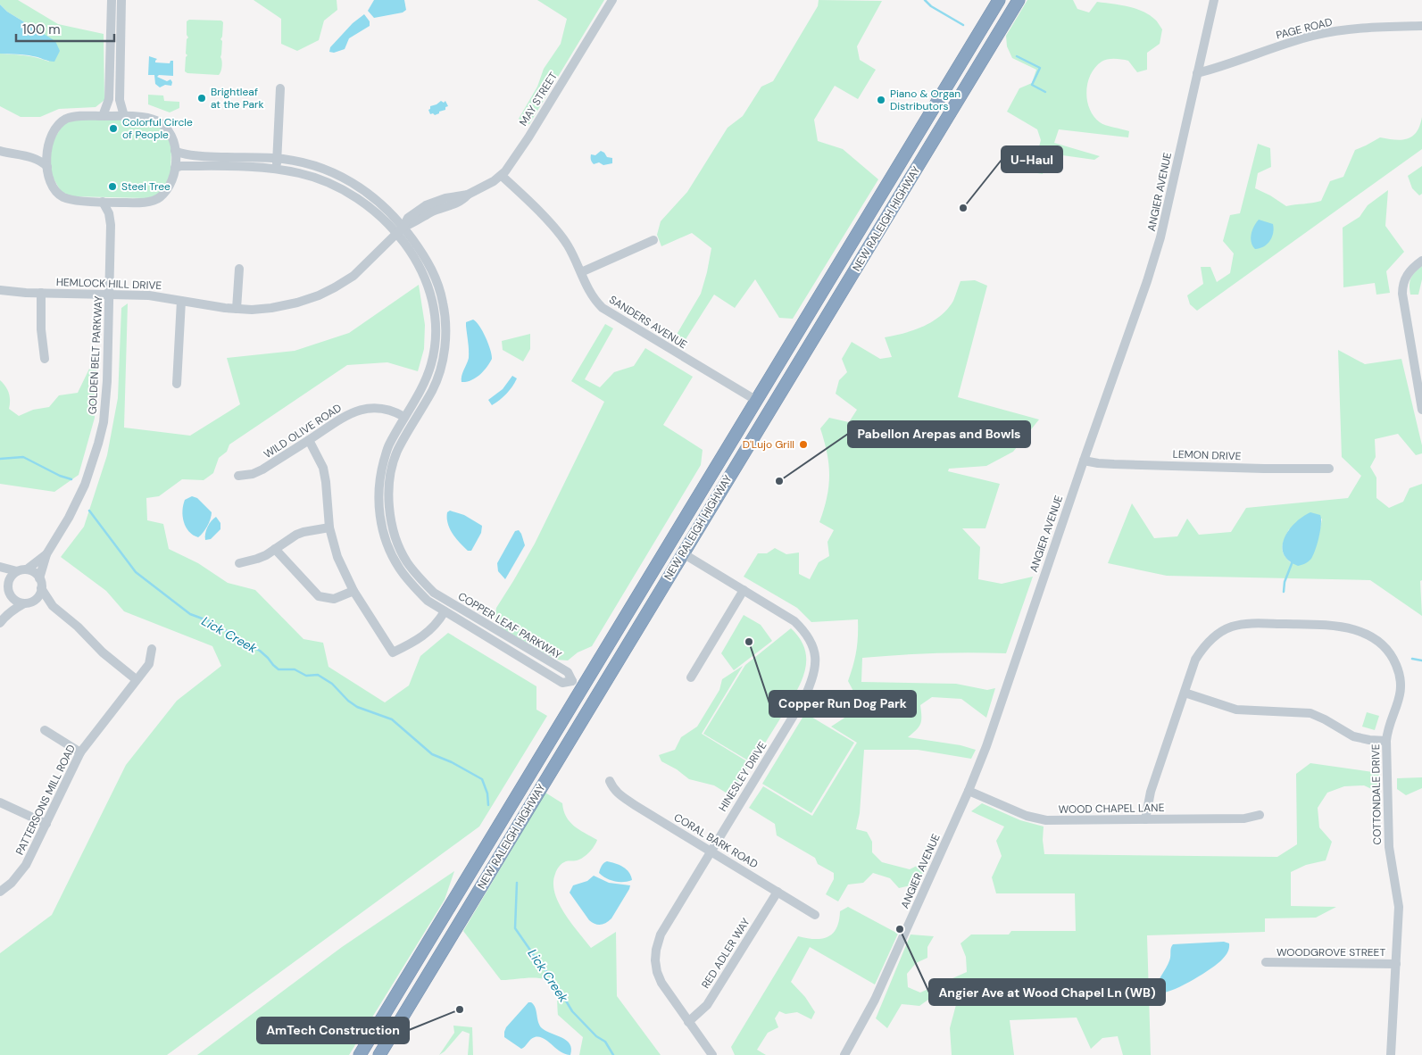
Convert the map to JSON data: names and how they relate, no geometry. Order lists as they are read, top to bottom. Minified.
{"streets":{"highway":["NEW RALEIGH HIGHWAY"],"street":["PAGE ROAD","MAY STREET","ANGIER AVENUE","HEMLOCK HILL DRIVE","SANDERS AVENUE","GOLDEN BELT PARKWAY","WILD OLIVE ROAD","LEMON DRIVE","COPPER LEAF PARKWAY","HINESLEY DRIVE","COTTONDALE DRIVE","PATTERSONS MILL ROAD","WOOD CHAPEL LANE","CORAL BARK ROAD","WOODGROVE STREET","RED ADLER WAY"]},"crossings":[["PAGE ROAD","ANGIER AVENUE"],["MAY STREET","HEMLOCK HILL DRIVE"],["MAY STREET","SANDERS AVENUE"],["MAY STREET","COPPER LEAF PARKWAY"],["ANGIER AVENUE","LEMON DRIVE"],["ANGIER AVENUE","WOOD CHAPEL LANE"],["NEW RALEIGH HIGHWAY","SANDERS AVENUE"],["NEW RALEIGH HIGHWAY","COPPER LEAF PARKWAY"],["NEW RALEIGH HIGHWAY","HINESLEY DRIVE"],["HEMLOCK HILL DRIVE","GOLDEN BELT PARKWAY"],["HEMLOCK HILL DRIVE","COPPER LEAF PARKWAY"],["GOLDEN BELT PARKWAY","COPPER LEAF PARKWAY"],["WILD OLIVE ROAD","COPPER LEAF PARKWAY"],["HINESLEY DRIVE","CORAL BARK ROAD"],["HINESLEY DRIVE","RED ADLER WAY"],["COTTONDALE DRIVE","WOOD CHAPEL LANE"],["COTTONDALE DRIVE","WOODGROVE STREET"],["CORAL BARK ROAD","RED ADLER WAY"]],"water":["Lick Creek"],"places":["Brightleaf at the Park","Piano & Organ Distributors","Colorful Circle of People","Steel Tree","U-Haul","D'Lujo Grill","Pabellon Arepas and Bowls","Copper Run Dog Park","Angier Ave at Wood Chapel Ln (WB)","AmTech Construction"],"scale_bar":"100 m"}
